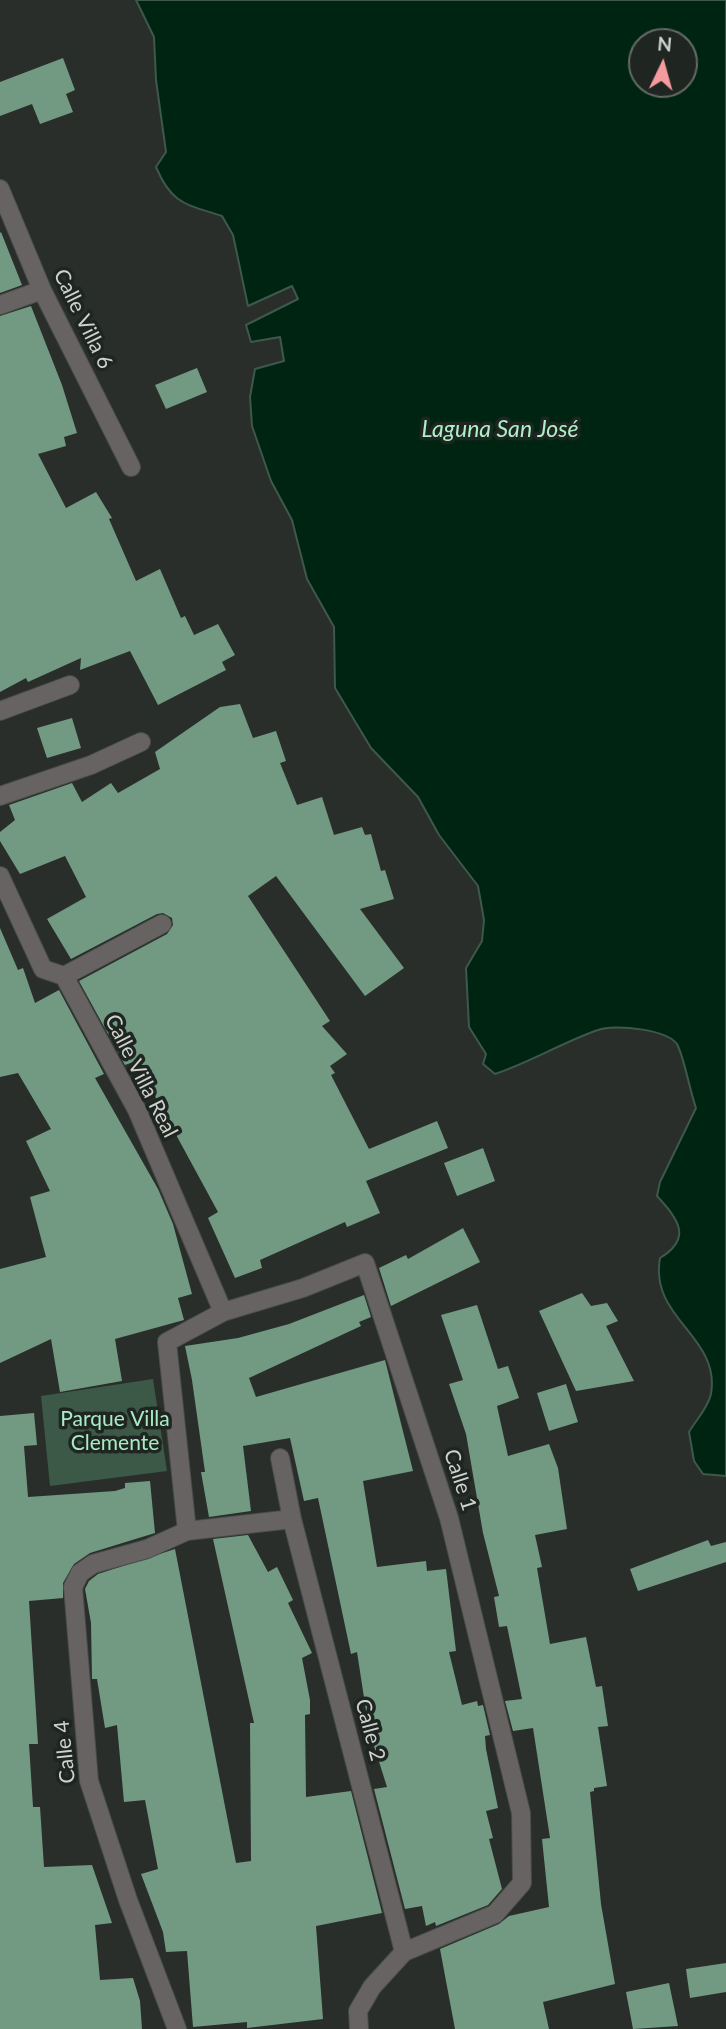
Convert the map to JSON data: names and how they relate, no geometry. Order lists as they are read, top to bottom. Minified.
{"streets":{"street":["Calle Villa 6","Calle Villa Real","Calle 1","Calle 2","Calle 4"]},"crossings":[["Calle Villa Real","Calle 1"],["Calle 1","Calle 2"],["Calle 1","Calle 4"]],"water":["Laguna San José"],"parks":["Parque Villa Clemente"],"north":"top"}
